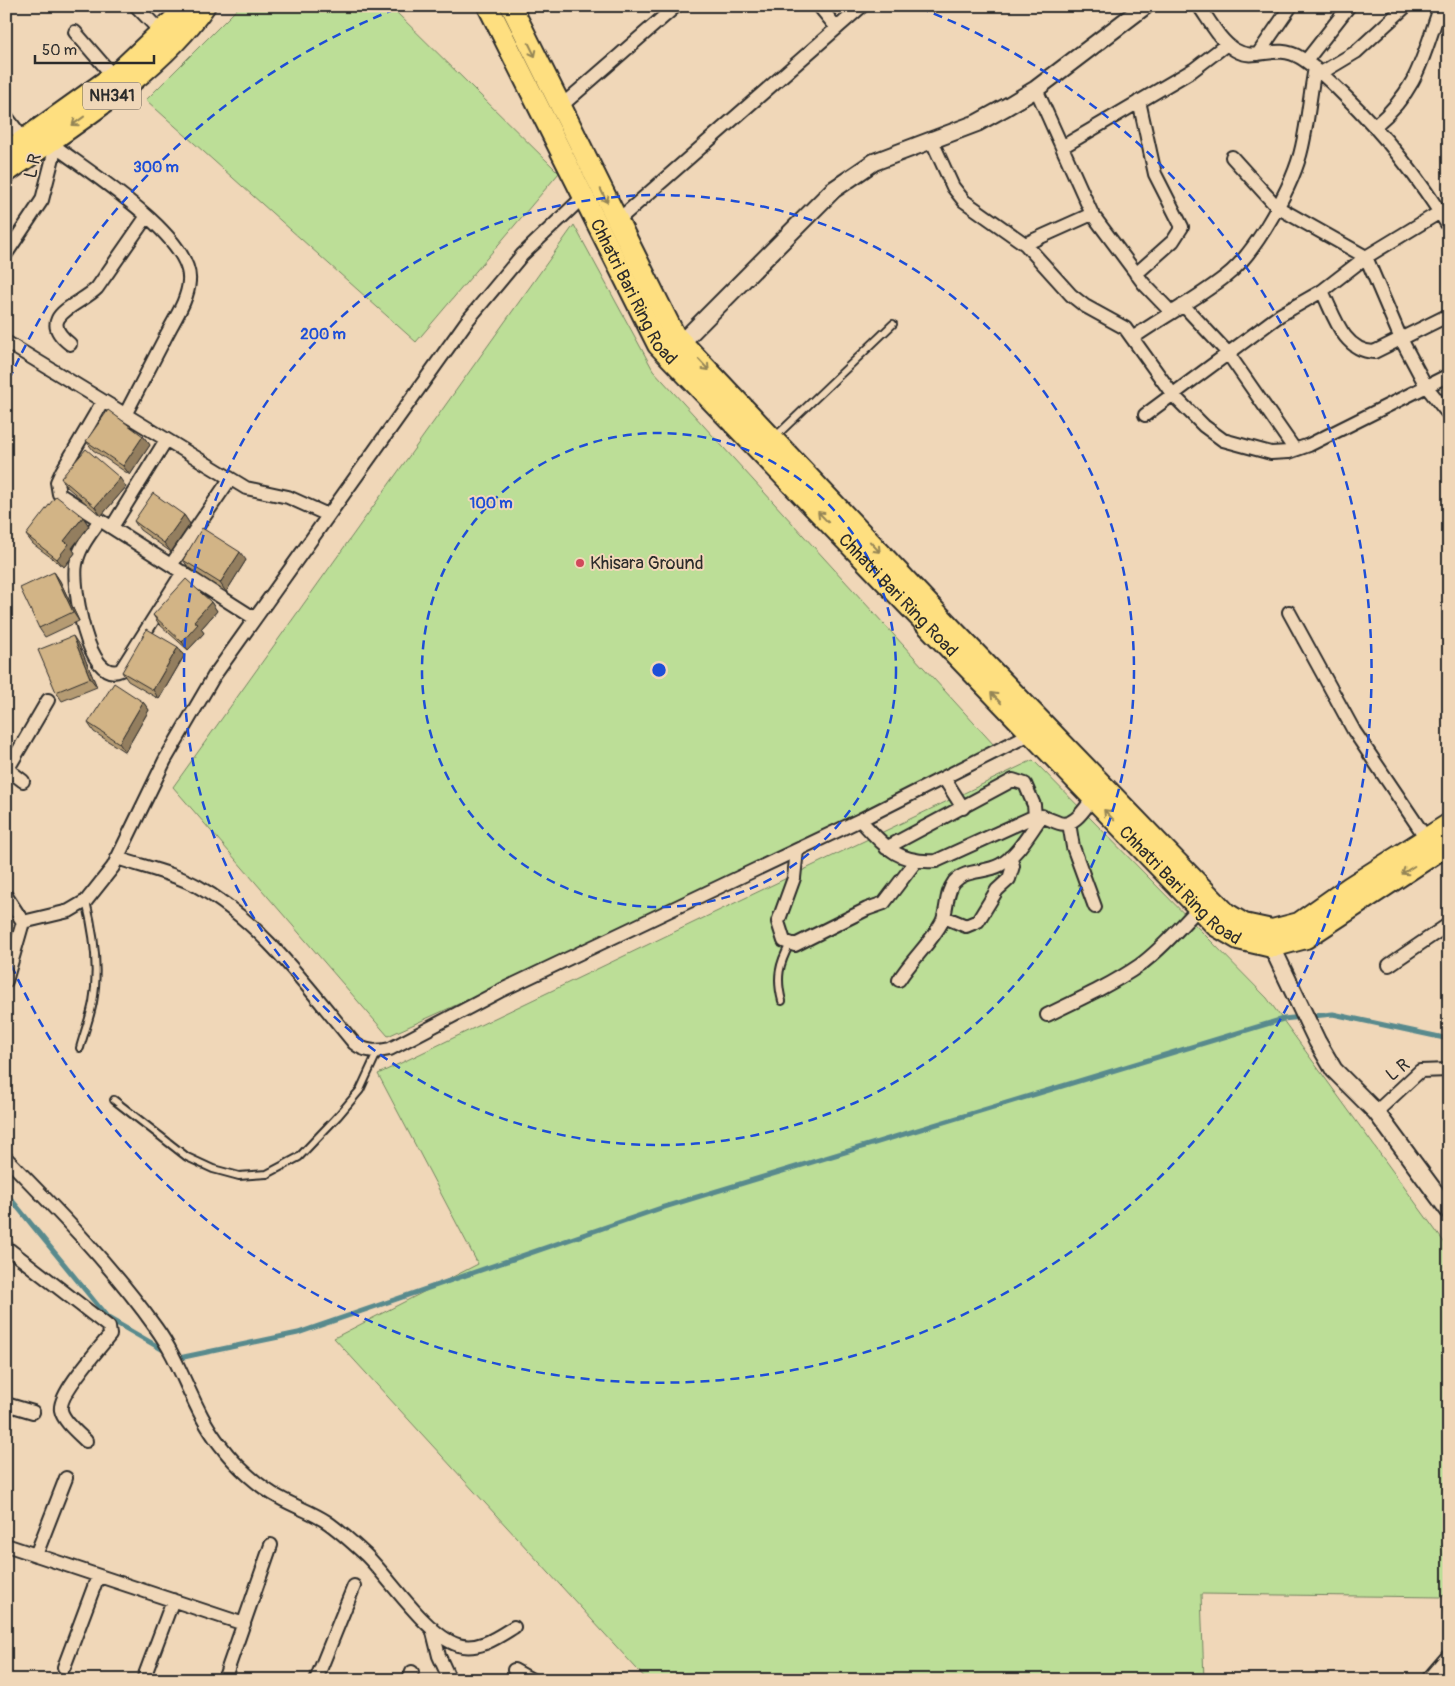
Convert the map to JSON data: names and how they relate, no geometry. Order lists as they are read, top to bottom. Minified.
{"streets":{"highway":["NH341"],"main road":["Chhatri Bari Ring Road"],"street":["L R"]},"crossings":[["NH341","L R"]],"places":["Khisara Ground"],"scale_bar":"50 m","rings":["300 m","200 m","100 m"]}
